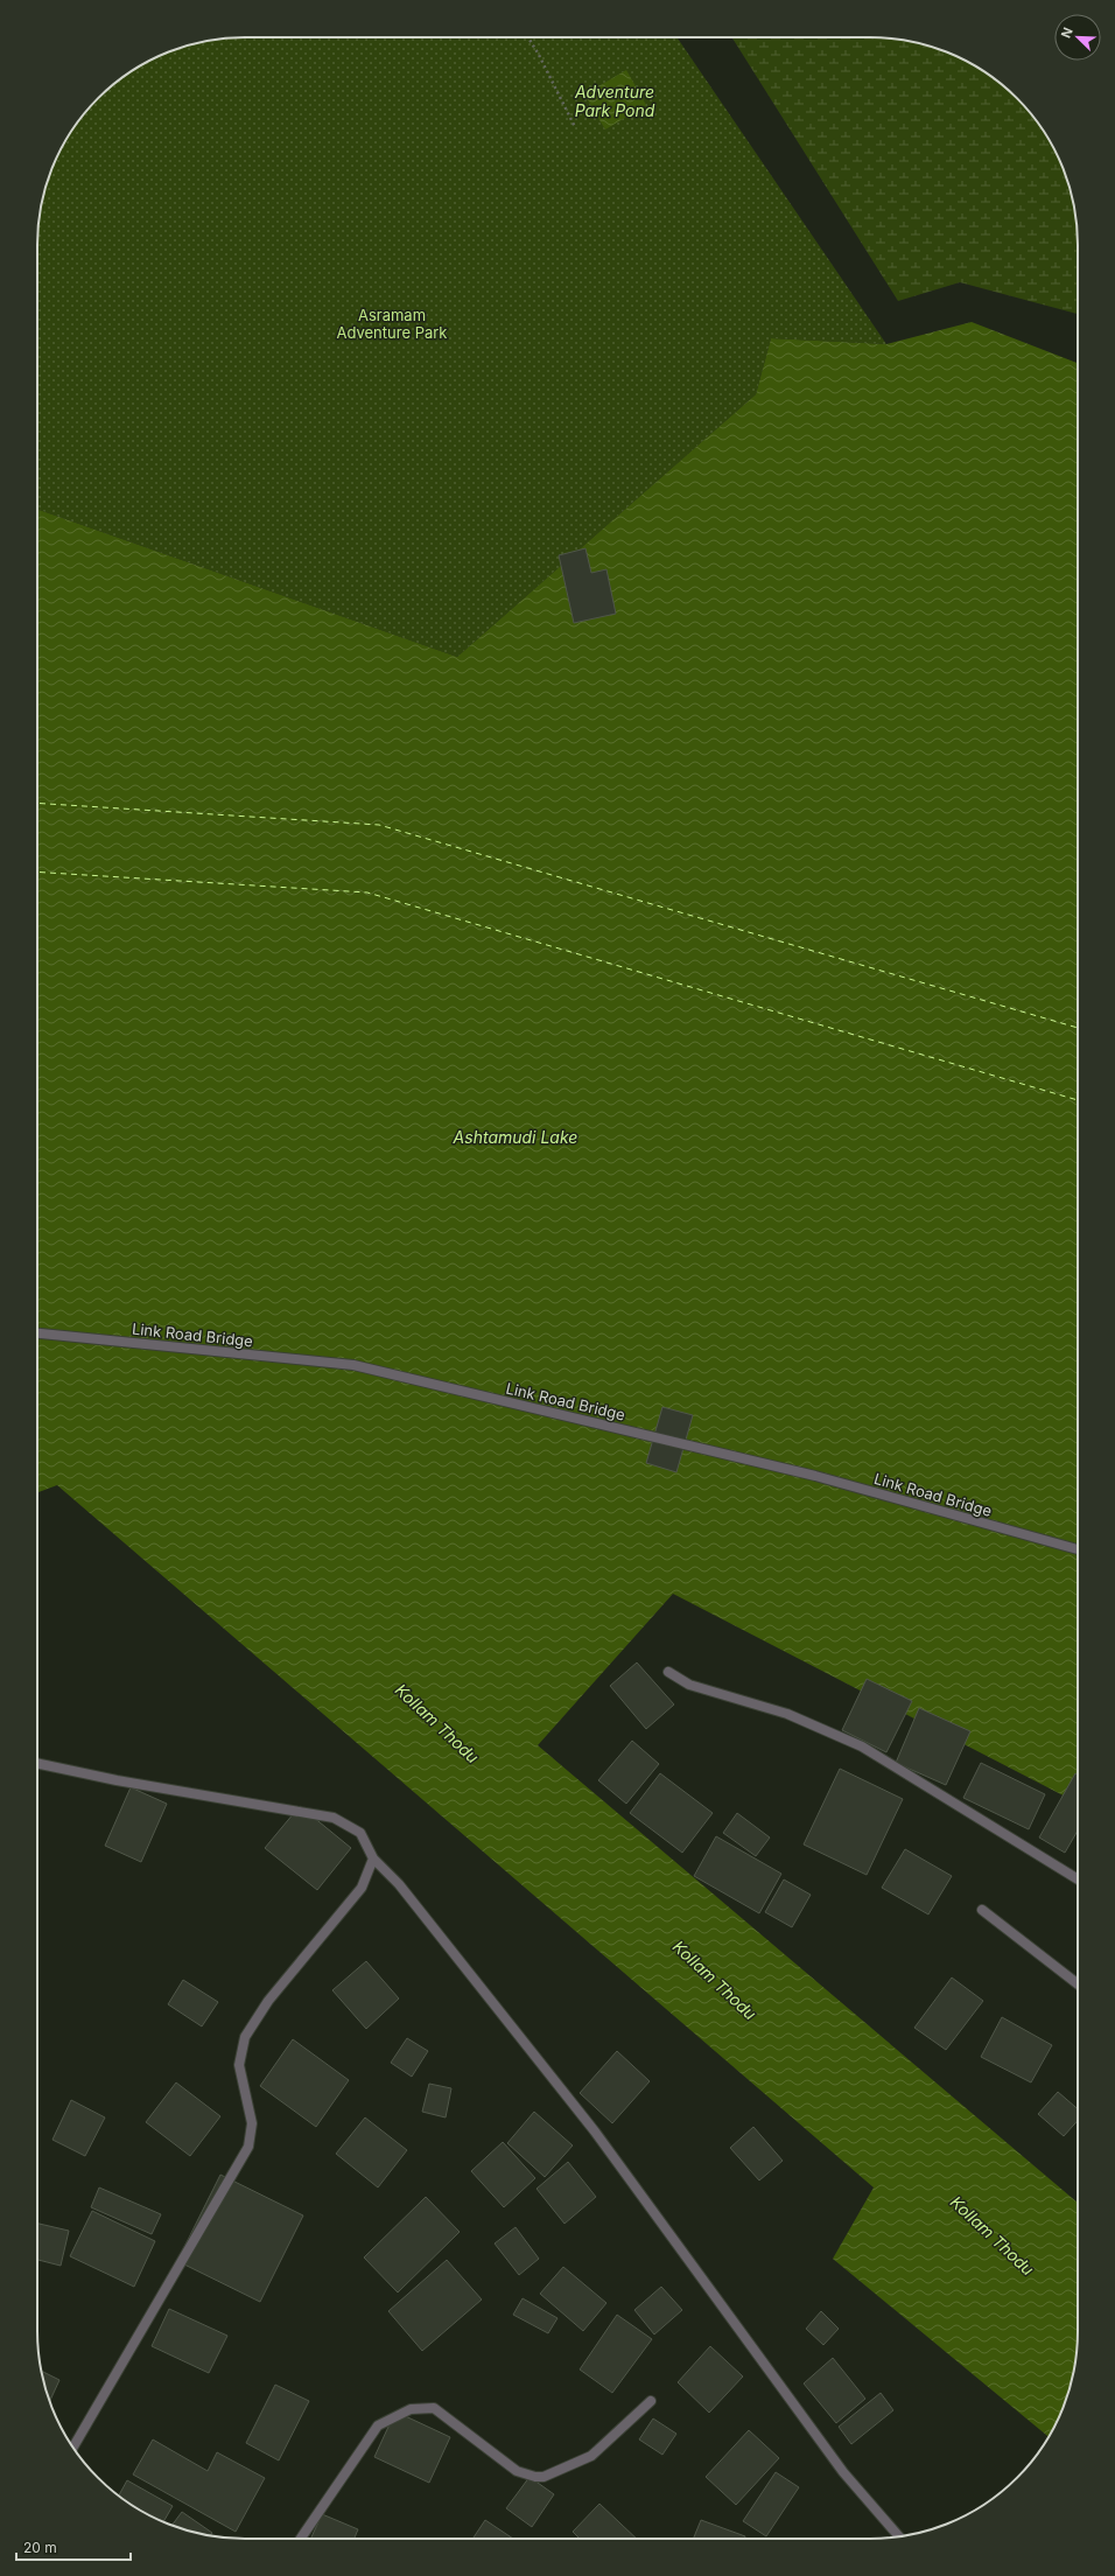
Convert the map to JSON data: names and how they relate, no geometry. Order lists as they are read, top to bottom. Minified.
{"streets":{"street":["Link Road Bridge"]},"water":["Adventure Park Pond","Ashtamudi Lake","Kollam Thodu"],"parks":["Asramam Adventure Park"],"scale_bar":"20 m","north":"top left"}
